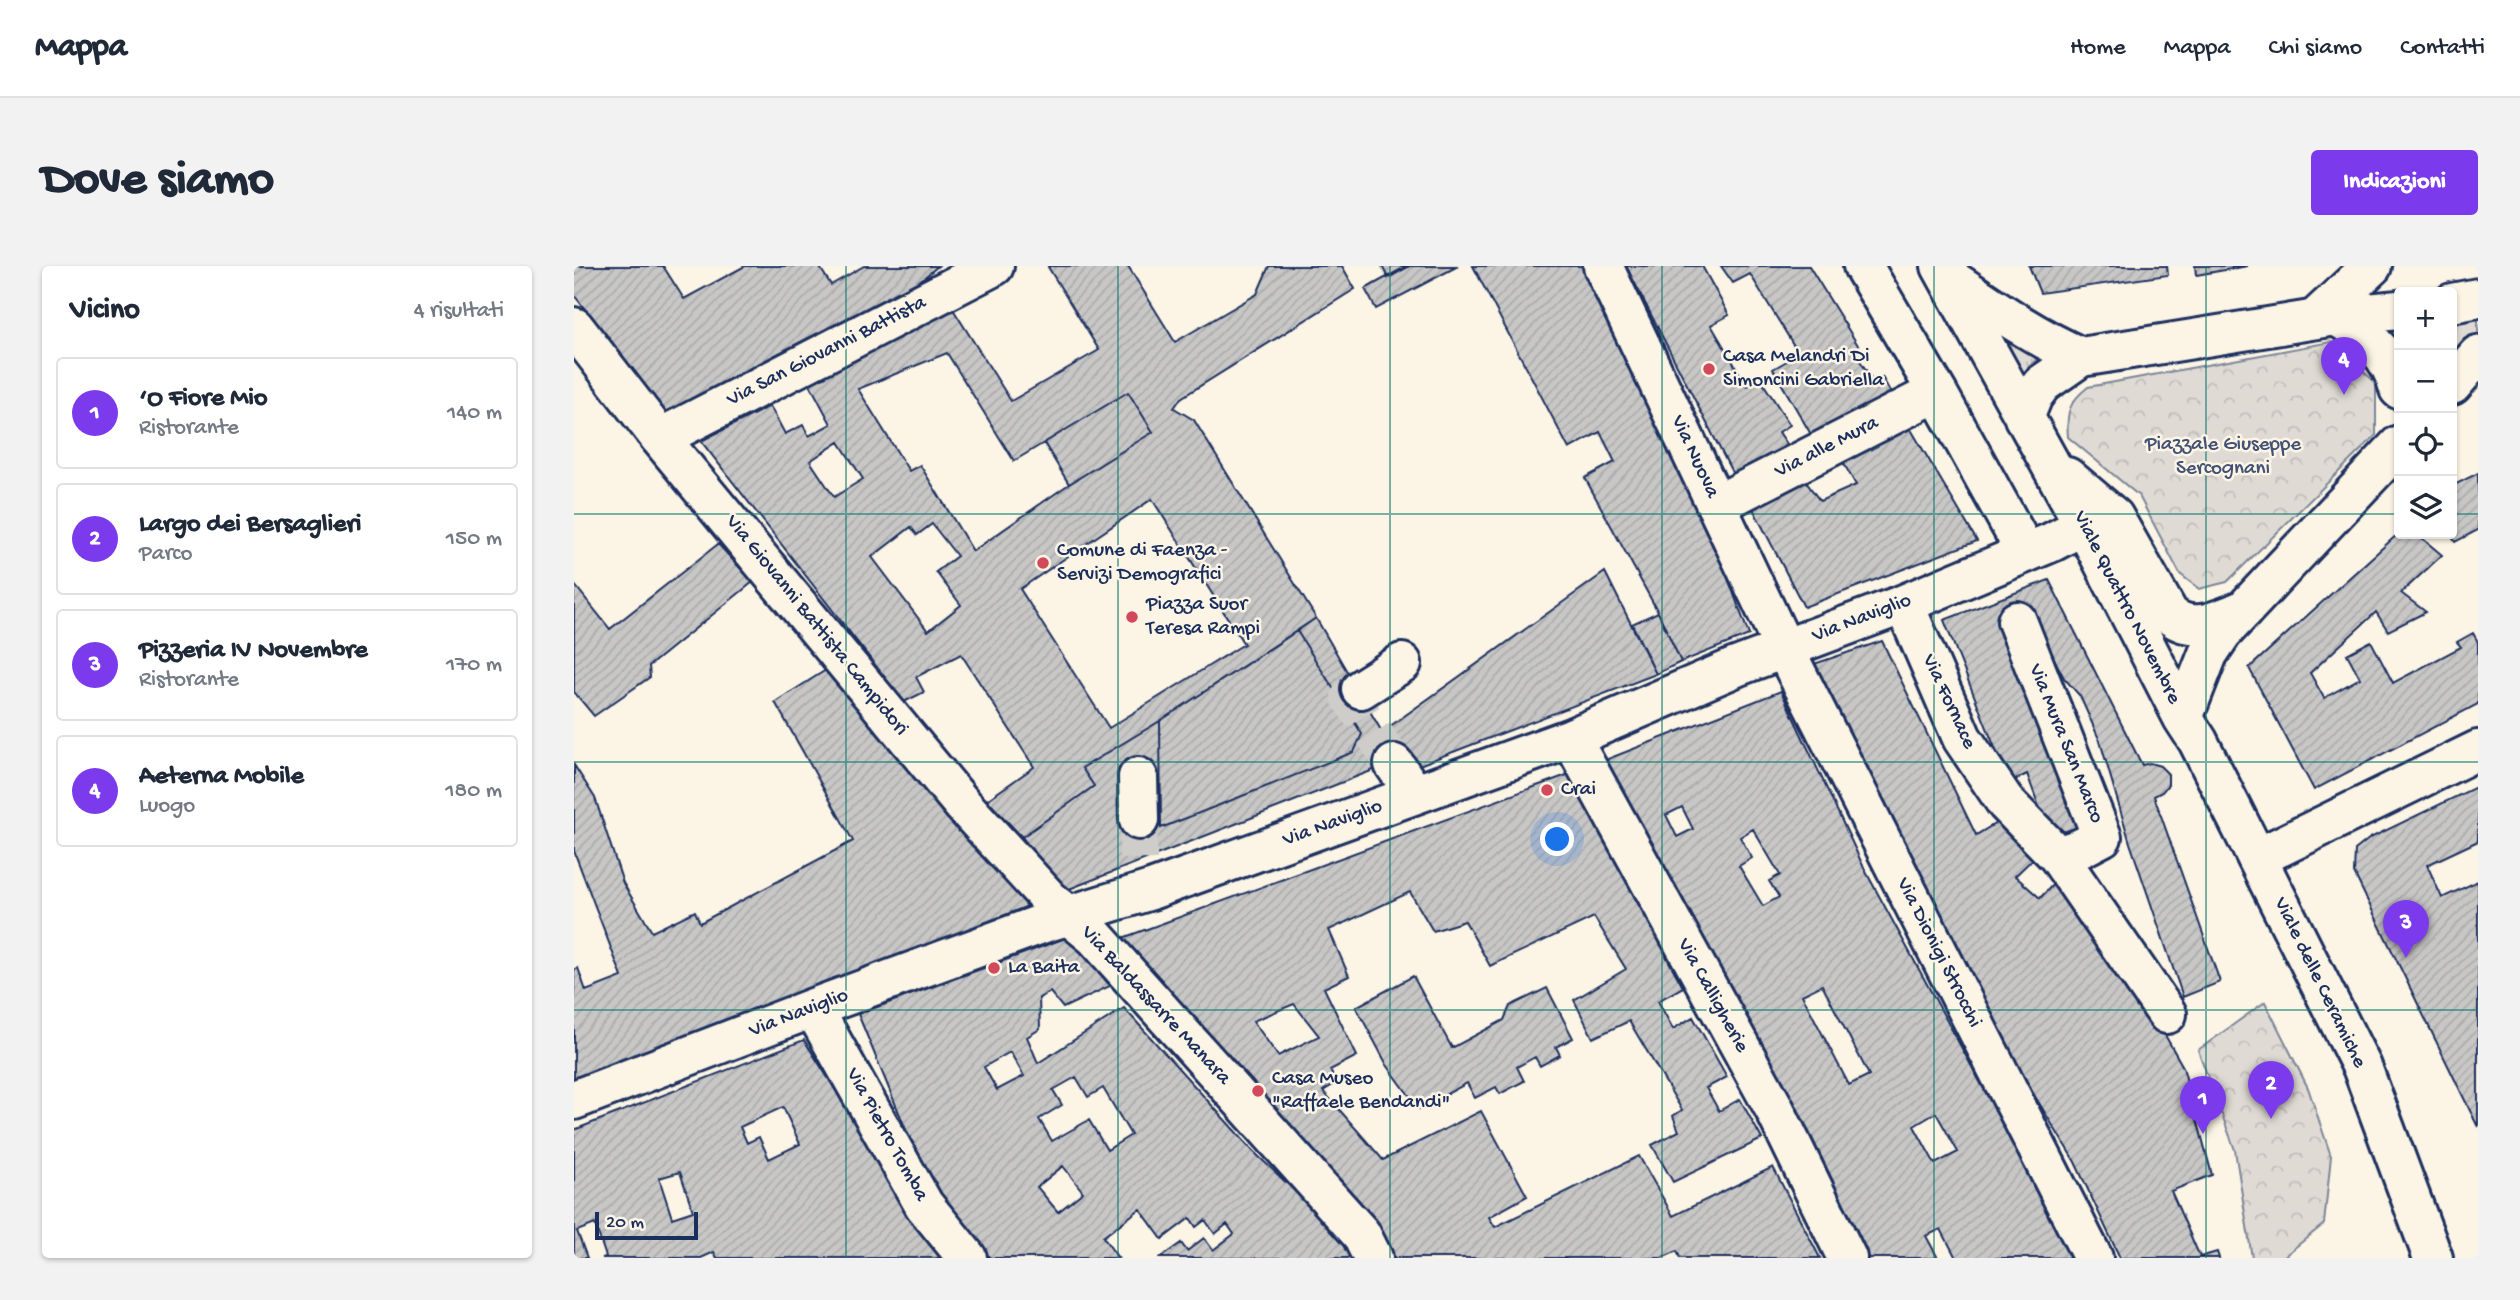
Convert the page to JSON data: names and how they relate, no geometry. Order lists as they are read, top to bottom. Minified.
{"streets":{"street":["Via San Giovanni Battista","Via alle Mura","Via Nuova","Viale Quattro Novembre","Via Naviglio","Via Giovanni Battista Campidori","Via Fornace","Via Mura San Marco","Via Dionigi Strocchi","Viale delle Ceramiche","Via Calligherie","Via Baldassarre Manara","Via Pietro Tomba"]},"crossings":[["Via San Giovanni Battista","Via Giovanni Battista Campidori"],["Via alle Mura","Via Nuova"],["Via Nuova","Via Naviglio"],["Via Nuova","Via Dionigi Strocchi"],["Viale Quattro Novembre","Via Naviglio"],["Viale Quattro Novembre","Viale delle Ceramiche"],["Via Naviglio","Via Giovanni Battista Campidori"],["Via Naviglio","Via Fornace"],["Via Naviglio","Via Dionigi Strocchi"],["Via Naviglio","Via Calligherie"],["Via Naviglio","Via Baldassarre Manara"],["Via Naviglio","Via Pietro Tomba"],["Via Giovanni Battista Campidori","Via Baldassarre Manara"],["Via Fornace","Via Mura San Marco"]],"parks":["Piazzale Giuseppe Sercognani"],"places":["Casa Melandri Di Simoncini Gabriella","Comune di Faenza - Servizi Demografici","Piazza Suor Teresa Rampi","Crai","La Baita","Casa Museo \"Raffaele Bendandi\""],"scale_bar":"20 m","page":{"header":"Mappa","nav":["Home","Mappa","Chi siamo","Contatti"],"buttons":"Indicazioni","title":"Dove siamo","heading":["Vicino","4 risultati"],"map_buttons":["+","−"],"pins":["4","3","2","1"],"list":[{"mark":"1","name":"‘O Fiore Mio","note":"Ristorante","value":"140 m"},{"mark":"2","name":"Largo dei Bersaglieri","note":"Parco","value":"150 m"},{"mark":"3","name":"Pizzeria IV Novembre","note":"Ristorante","value":"170 m"},{"mark":"4","name":"Aeterna Mobile","note":"Luogo","value":"180 m"}],"scale":"20 m"}}
